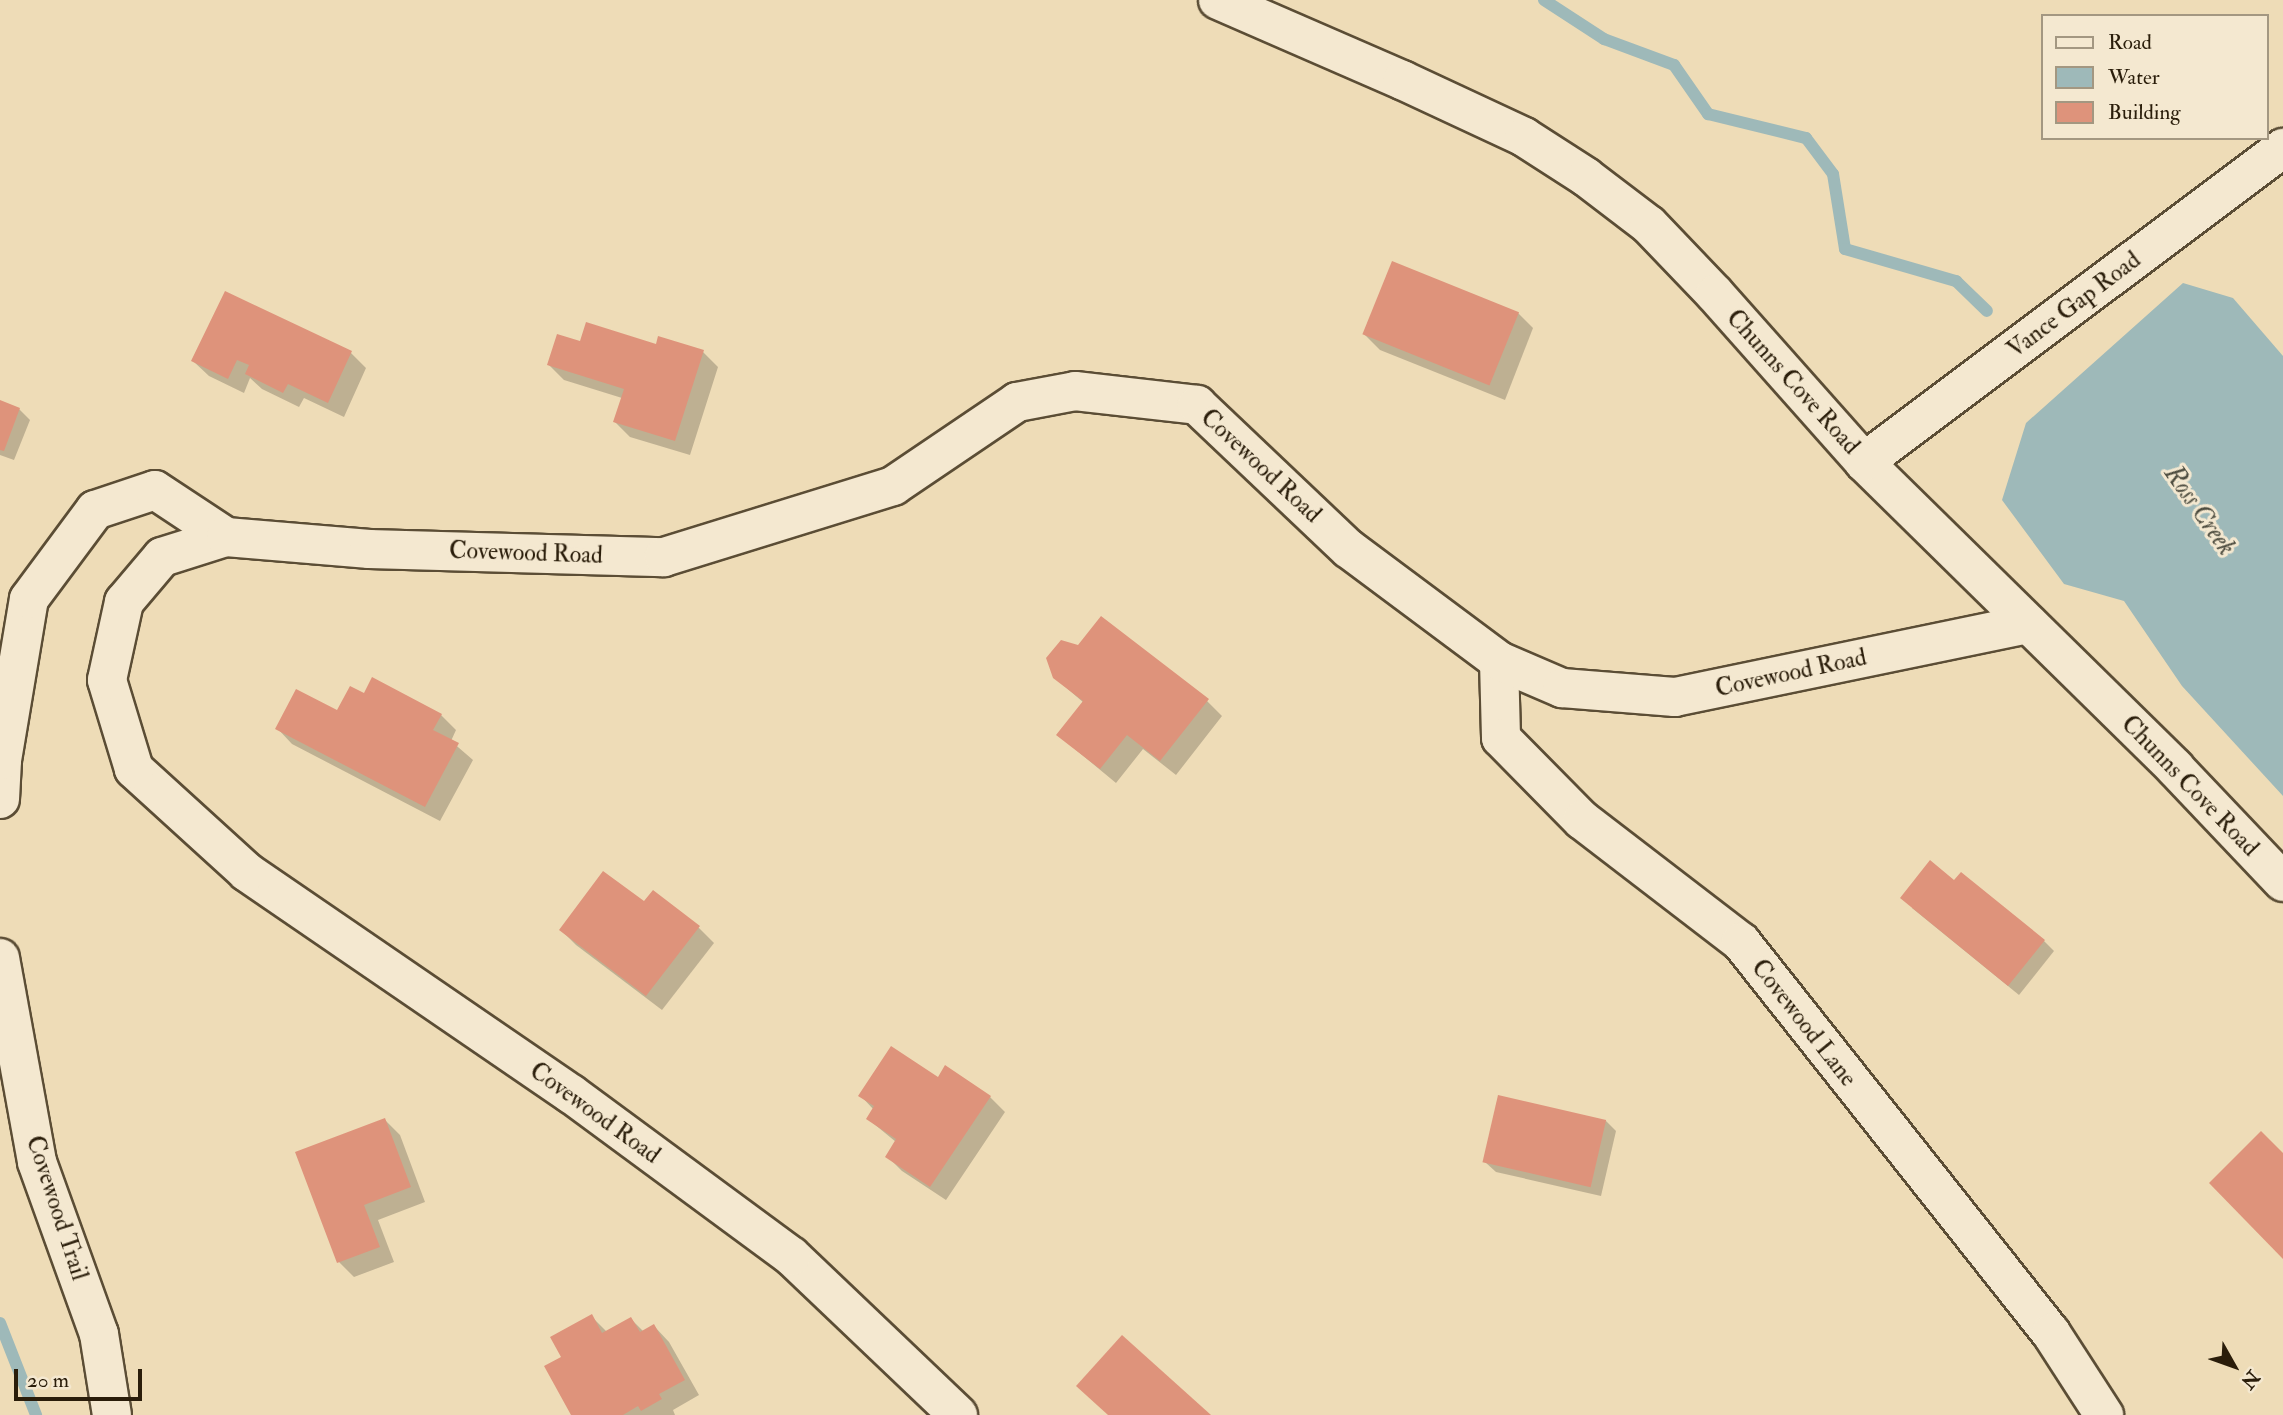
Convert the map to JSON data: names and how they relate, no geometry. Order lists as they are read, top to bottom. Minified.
{"streets":{"street":["Vance Gap Road","Chunns Cove Road","Covewood Road","Covewood Lane","Covewood Trail"]},"crossings":[["Vance Gap Road","Chunns Cove Road"],["Chunns Cove Road","Covewood Road"],["Covewood Road","Covewood Lane"]],"water":["Ross Creek"],"legend":["Road","Water","Building"],"scale_bar":"20 m","north":"bottom right"}
